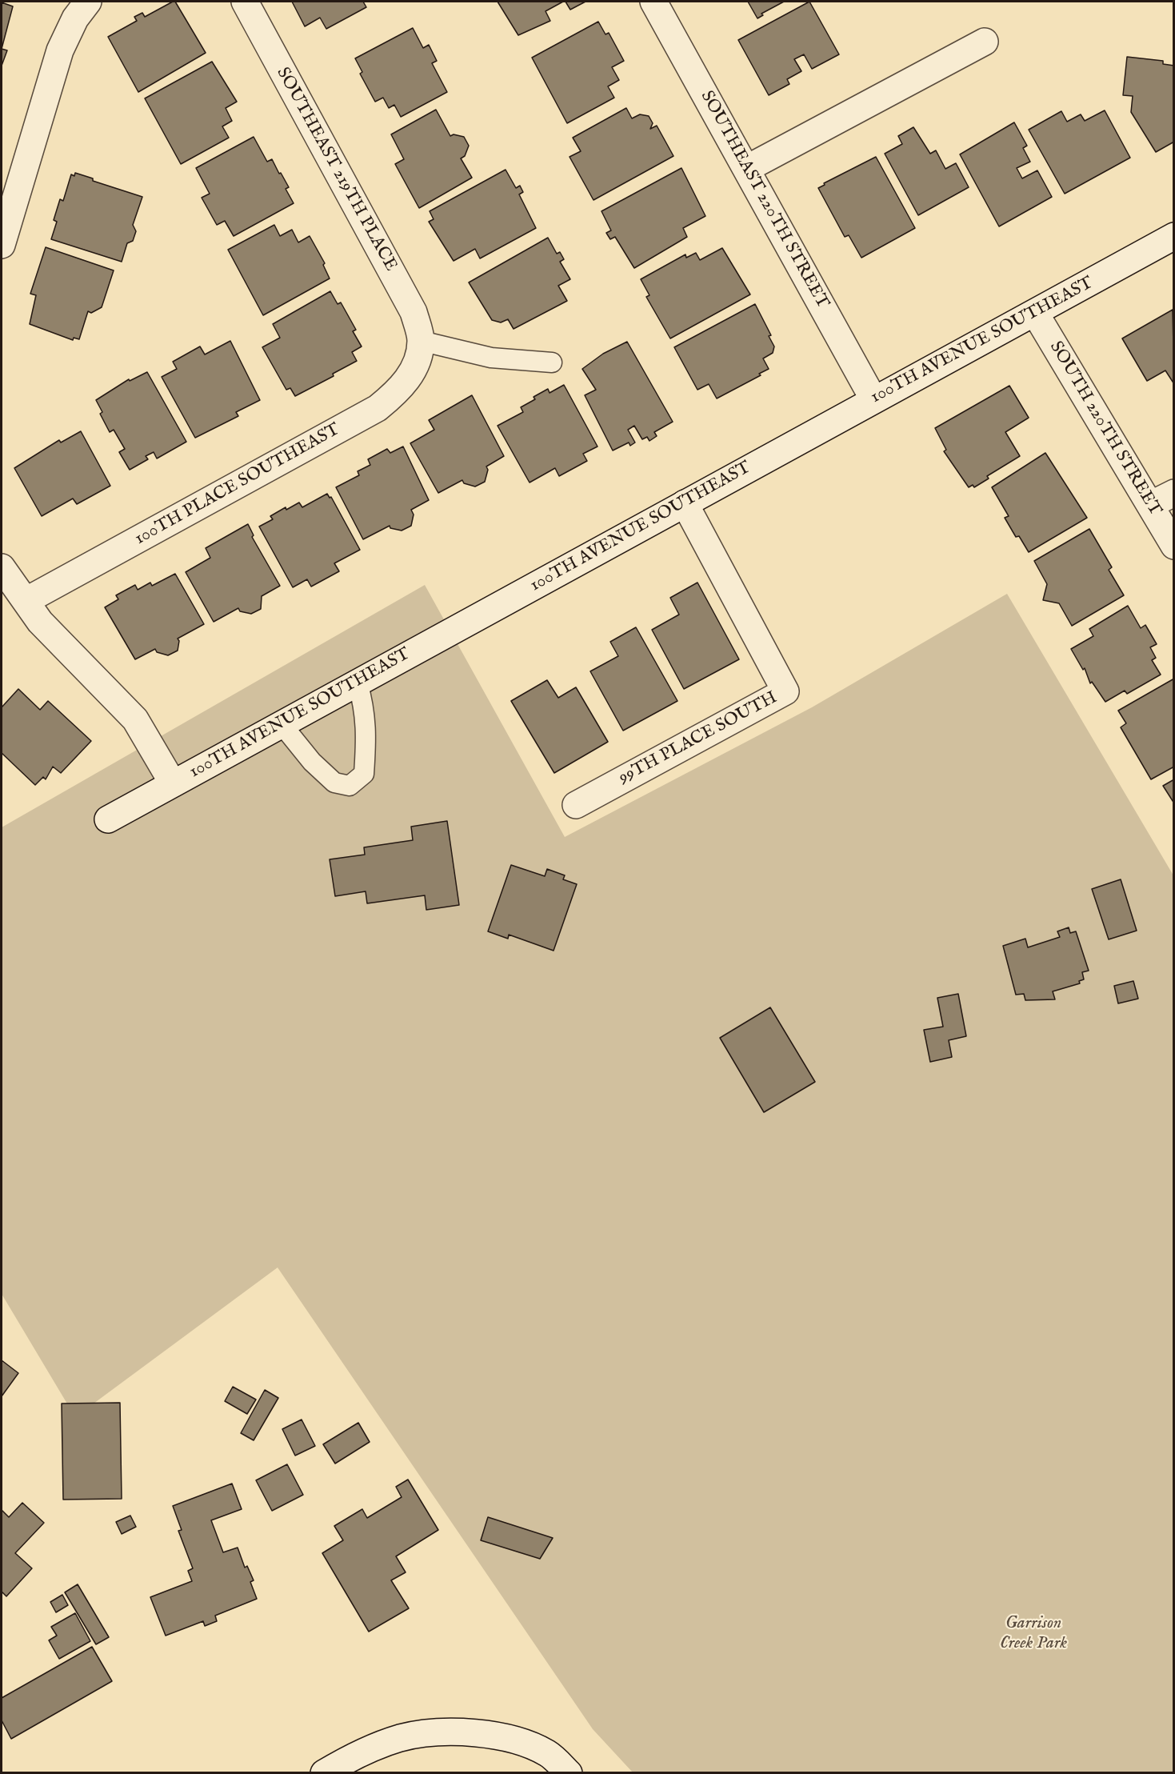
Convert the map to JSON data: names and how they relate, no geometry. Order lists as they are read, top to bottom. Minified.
{"streets":{"street":["SOUTHEAST 219TH PLACE","SOUTHEAST 220TH STREET","100TH AVENUE SOUTHEAST","SOUTH 220TH STREET","100TH PLACE SOUTHEAST","99TH PLACE SOUTH"]},"crossings":[["SOUTHEAST 219TH PLACE","100TH PLACE SOUTHEAST"],["SOUTHEAST 220TH STREET","100TH AVENUE SOUTHEAST"],["100TH AVENUE SOUTHEAST","SOUTH 220TH STREET"],["100TH AVENUE SOUTHEAST","99TH PLACE SOUTH"]],"parks":["Garrison Creek Park"]}
